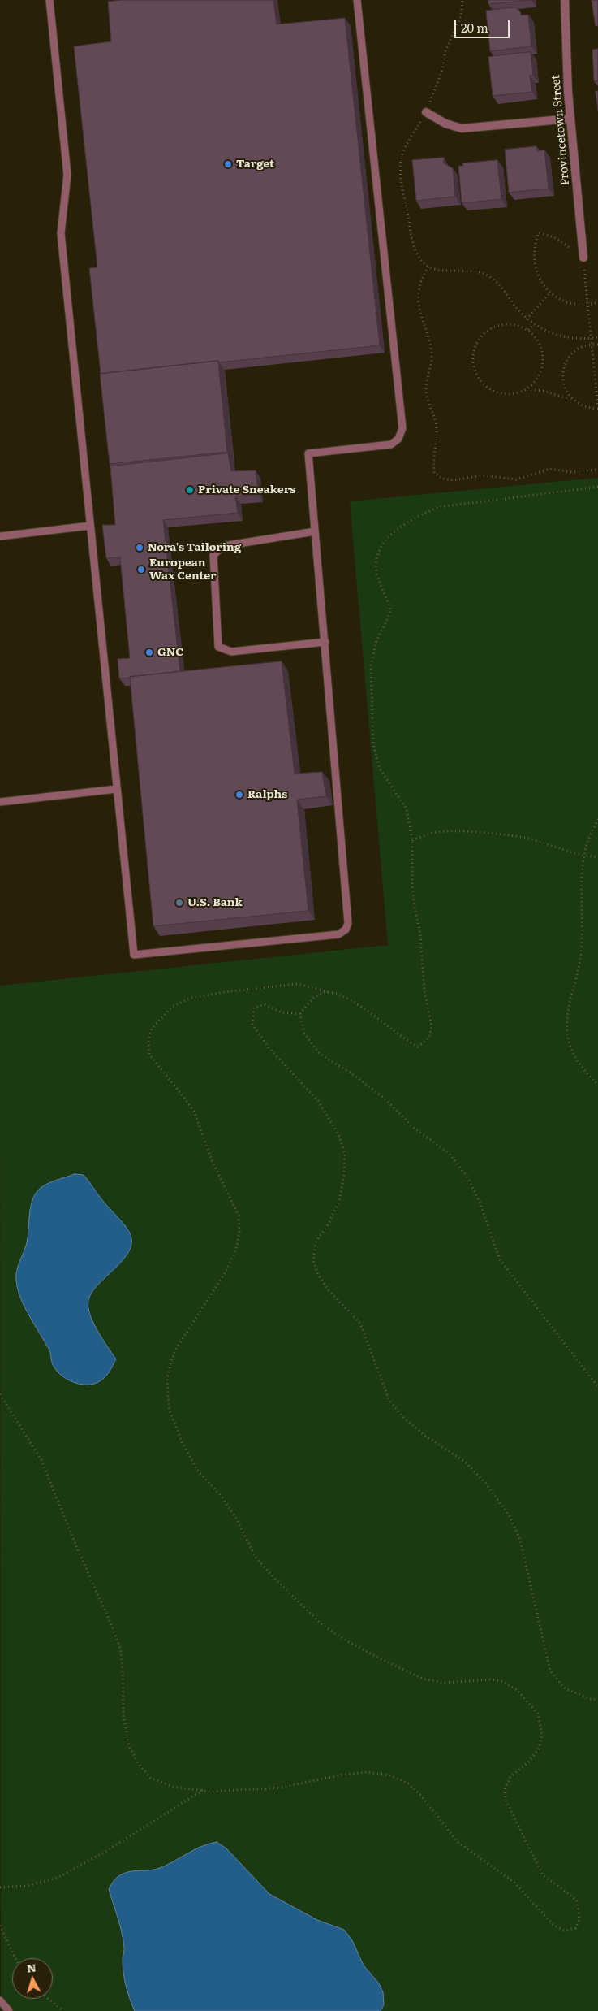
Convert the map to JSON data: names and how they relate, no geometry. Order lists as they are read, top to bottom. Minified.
{"streets":{"street":["Provincetown Street"]},"places":["Target","Private Sneakers","Nora's Tailoring","European Wax Center","GNC","Ralphs","U.S. Bank"],"scale_bar":"20 m","north":"top"}
